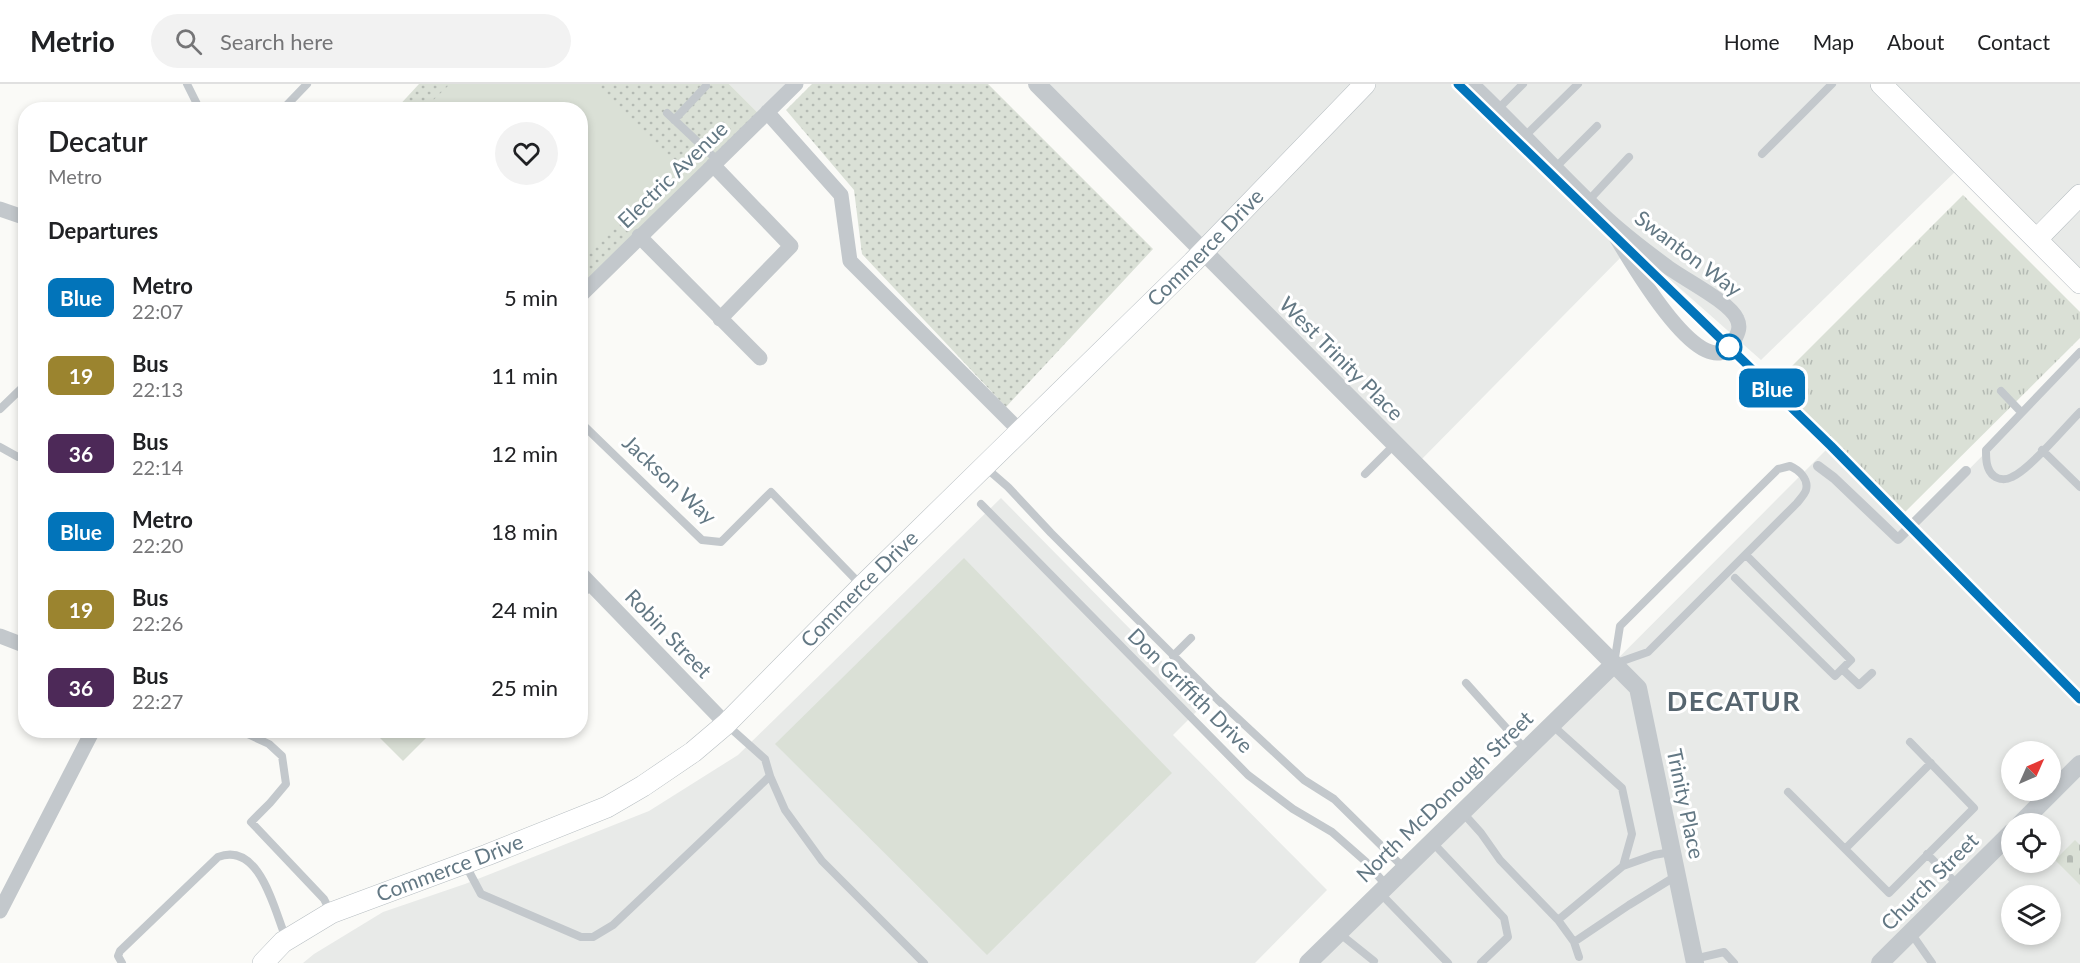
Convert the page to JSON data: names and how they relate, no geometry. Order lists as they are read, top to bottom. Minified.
{"streets":{"main road":["Commerce Drive"],"street":["Electric Avenue","Swanton Way","West Trinity Place","Robin Street","North McDonough Street","Trinity Place","Church Street"],"lane":["Jackson Way","Don Griffith Drive"]},"crossings":[["Commerce Drive","West Trinity Place"],["Commerce Drive","Jackson Way"],["Commerce Drive","Robin Street"],["West Trinity Place","North McDonough Street"],["West Trinity Place","Trinity Place"],["Don Griffith Drive","North McDonough Street"],["North McDonough Street","Trinity Place"]],"districts":["DECATUR"],"lines":["metro line Blue"],"north":"top right","page":{"header":"Metrio","search":"Search here","nav":["Home","Map","About","Contact"],"on_map":"Blue","heading":[["Decatur","Metro"],"Departures"],"list":[{"mark":"Blue","name":"Metro","note":"22:07","value":"5 min"},{"mark":"19","name":"Bus","note":"22:13","value":"11 min"},{"mark":"36","name":"Bus","note":"22:14","value":"12 min"},{"mark":"Blue","name":"Metro","note":"22:20","value":"18 min"},{"mark":"19","name":"Bus","note":"22:26","value":"24 min"},{"mark":"36","name":"Bus","note":"22:27","value":"25 min"}]}}
